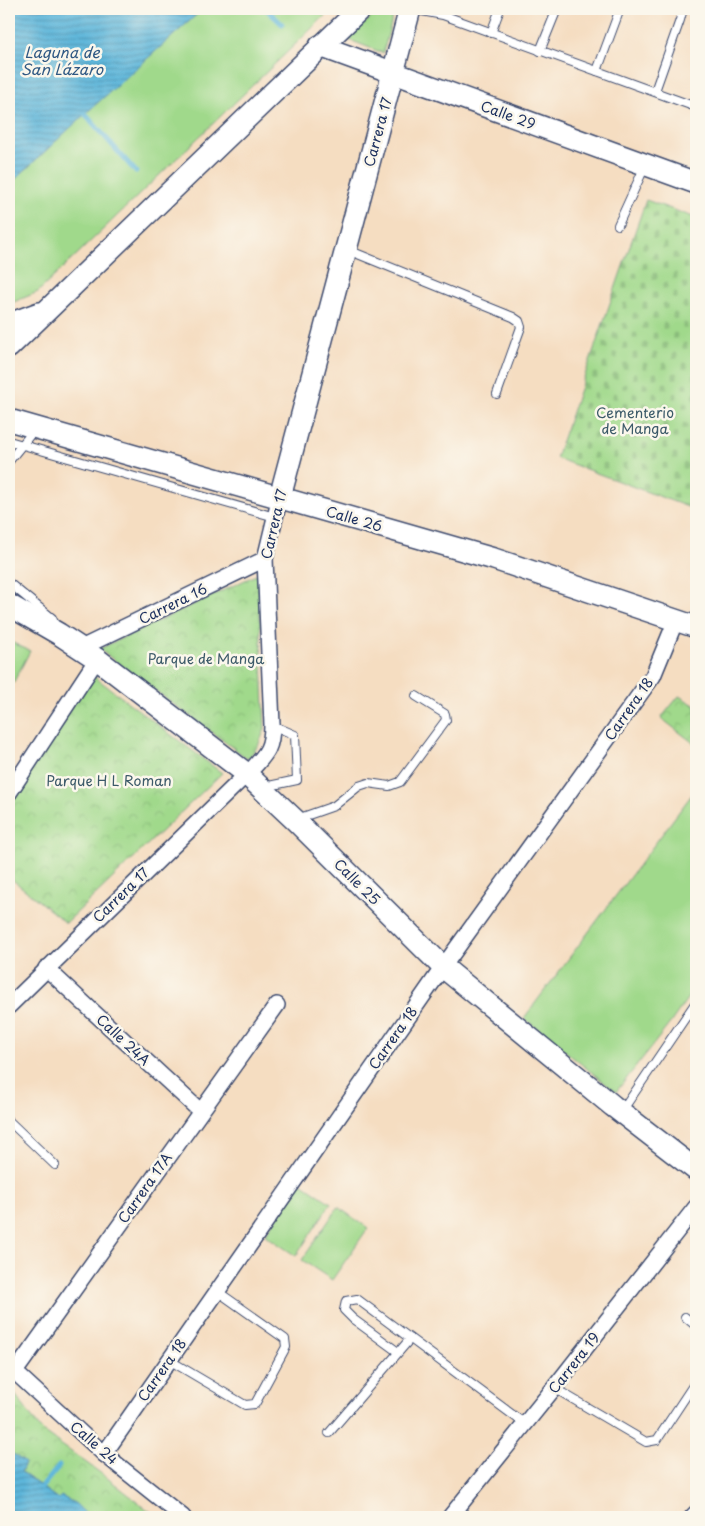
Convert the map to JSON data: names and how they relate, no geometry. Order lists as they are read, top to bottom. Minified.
{"streets":{"main road":["Calle 29","Carrera 17","Calle 26","Calle 25"],"street":["Carrera 16","Carrera 18","Calle 24A","Carrera 17A","Carrera 19","Calle 24"]},"crossings":[["Calle 29","Carrera 17"],["Carrera 17","Calle 26"],["Carrera 17","Carrera 16"],["Carrera 17","Calle 25"],["Carrera 17","Calle 24A"],["Calle 26","Carrera 18"],["Carrera 16","Calle 25"],["Carrera 18","Calle 25"],["Carrera 18","Calle 24"],["Calle 24A","Carrera 17A"],["Carrera 17A","Calle 24"]],"water":["Laguna de San Lázaro"],"parks":["Cementerio de Manga","Parque de Manga","Parque H L Roman"]}
